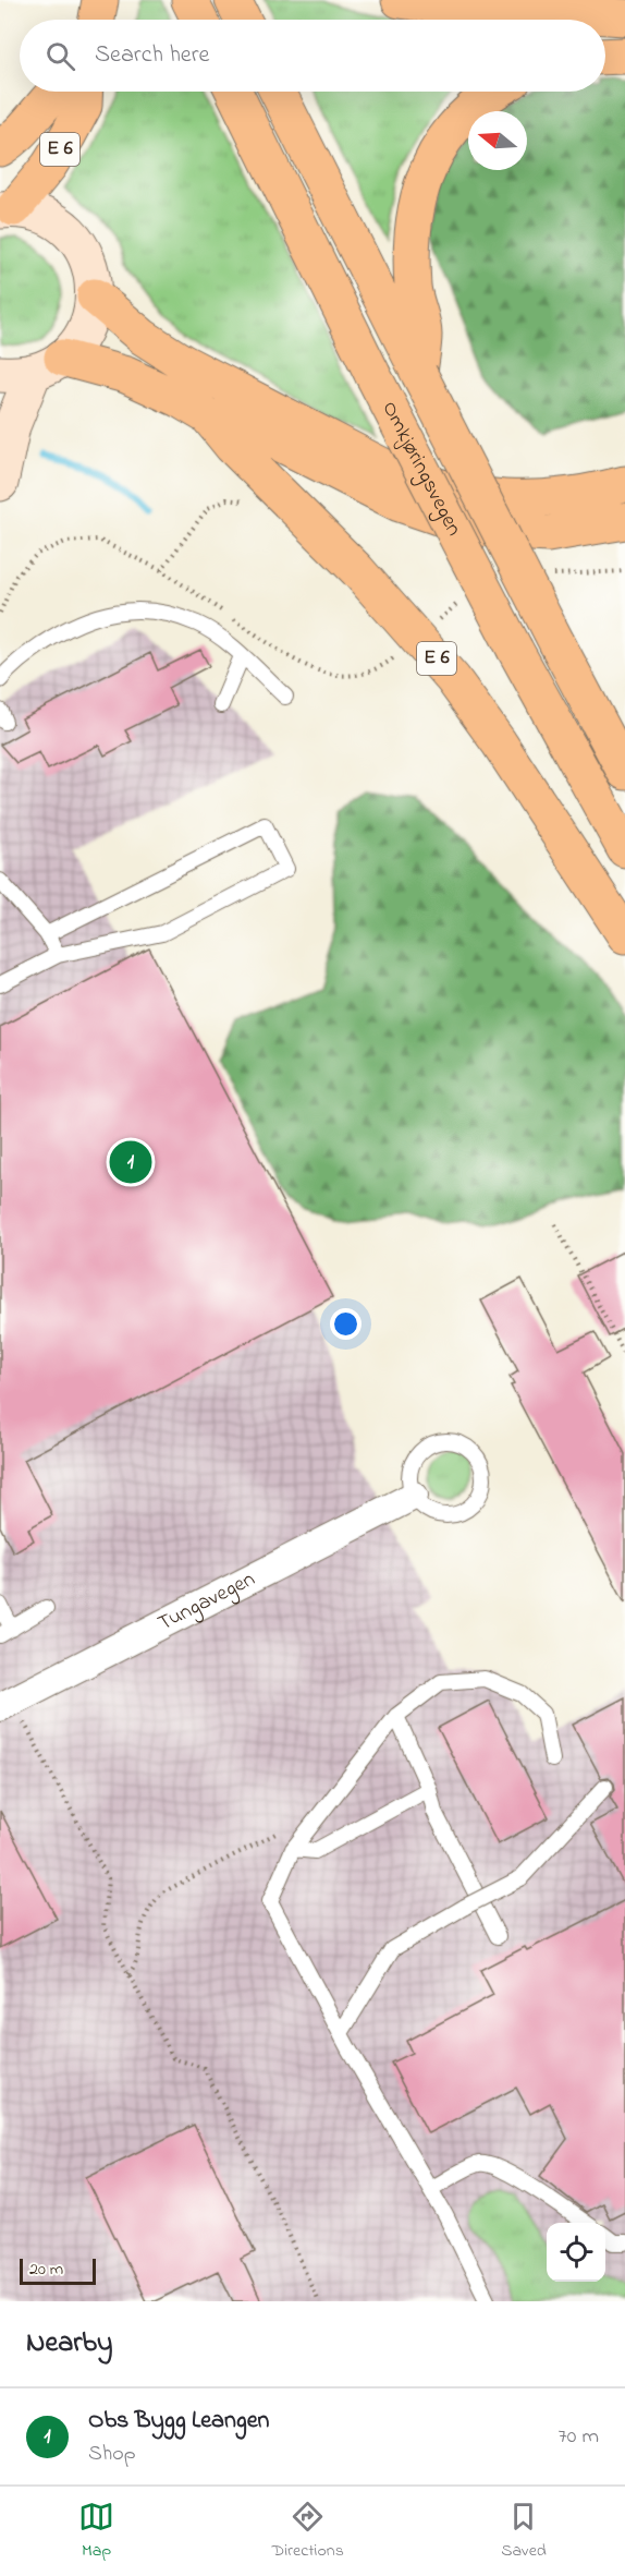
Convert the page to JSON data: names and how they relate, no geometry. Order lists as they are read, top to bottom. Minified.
{"streets":{"highway":["E 6","Omkjøringsvegen"],"street":["Tungavegen"]},"scale_bar":"20 m","north":"left","page":{"search":"Search here","pins":"1","scale":"20 m","heading":"Nearby","list":[{"mark":"1","name":"Obs Bygg Leangen","note":"Shop","value":"70 m"}],"nav":["Map","Directions","Saved"]}}
